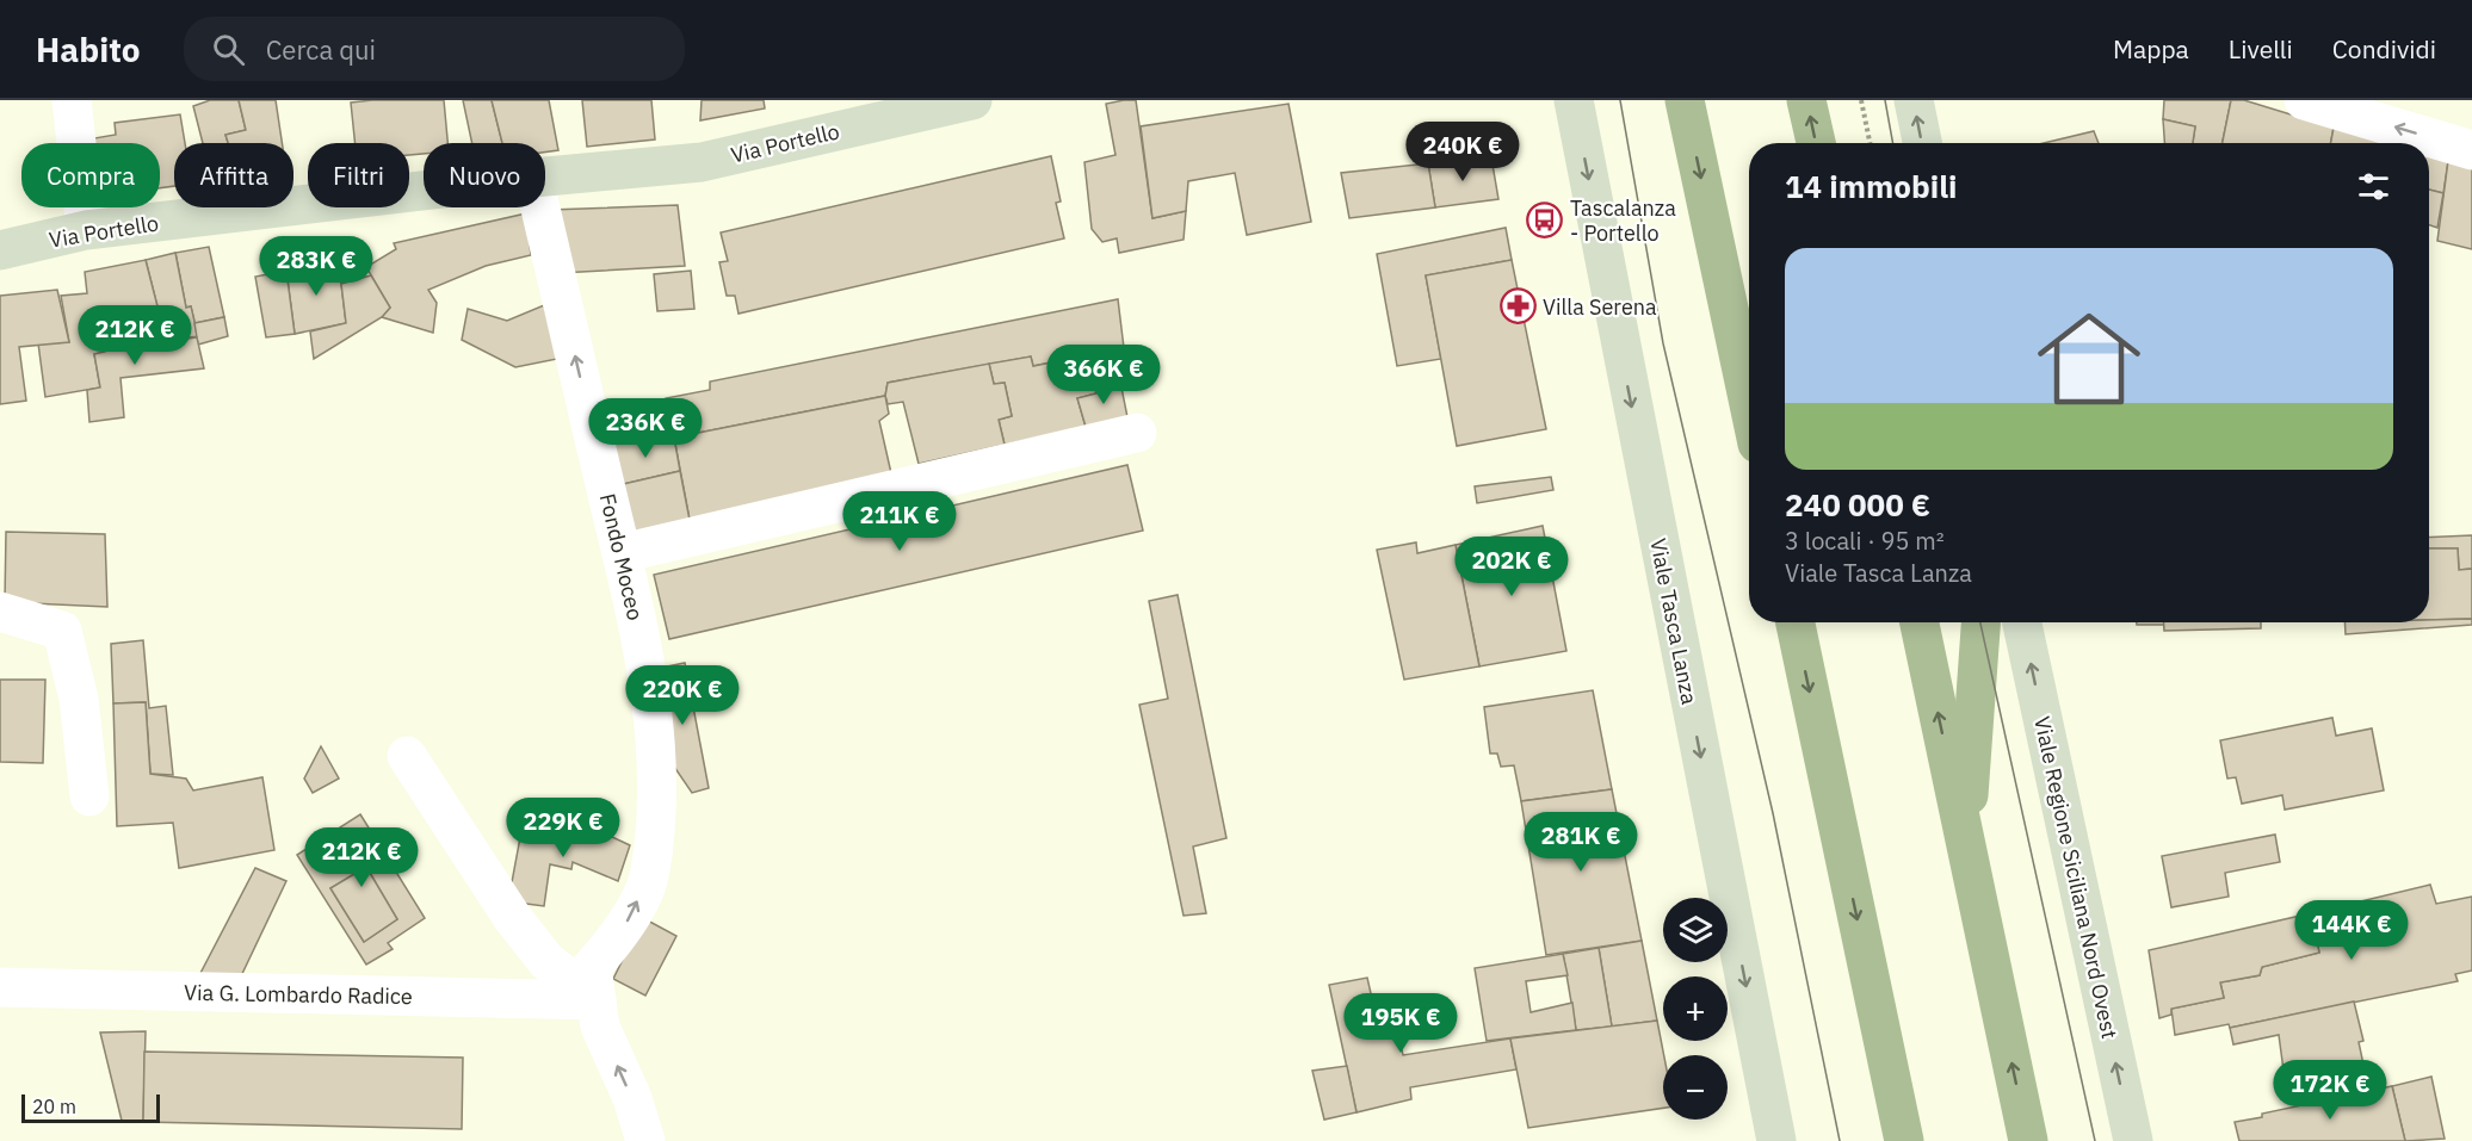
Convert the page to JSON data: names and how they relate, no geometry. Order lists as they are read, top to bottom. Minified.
{"streets":{"street":["Via Portello","Fondo Moceo","Viale Tasca Lanza","Viale Regione Siciliana Nord Ovest","Via G. Lombardo Radice"]},"crossings":[["Fondo Moceo","Via G. Lombardo Radice"]],"one_way":["Fondo Moceo","Viale Tasca Lanza","Viale Regione Siciliana Nord Ovest"],"places":{"bus stop":["Tascalanza - Portello"],"pharmacy":["Villa Serena"]},"scale_bar":"20 m","page":{"header":"Habito","search":"Cerca qui","nav":["Mappa","Livelli","Condividi"],"price":["240K €","283K €","212K €","366K €","236K €","211K €","202K €","220K €","229K €","281K €","212K €","144K €","195K €","172K €"],"chip":["Compra","Affitta","Filtri","Nuovo"],"heading":"14 immobili","list":[{"name":"240 000 €","note":"3 locali · 95 m² · Viale Tasca Lanza"}],"map_buttons":["+","−"],"scale":"20 m"}}
